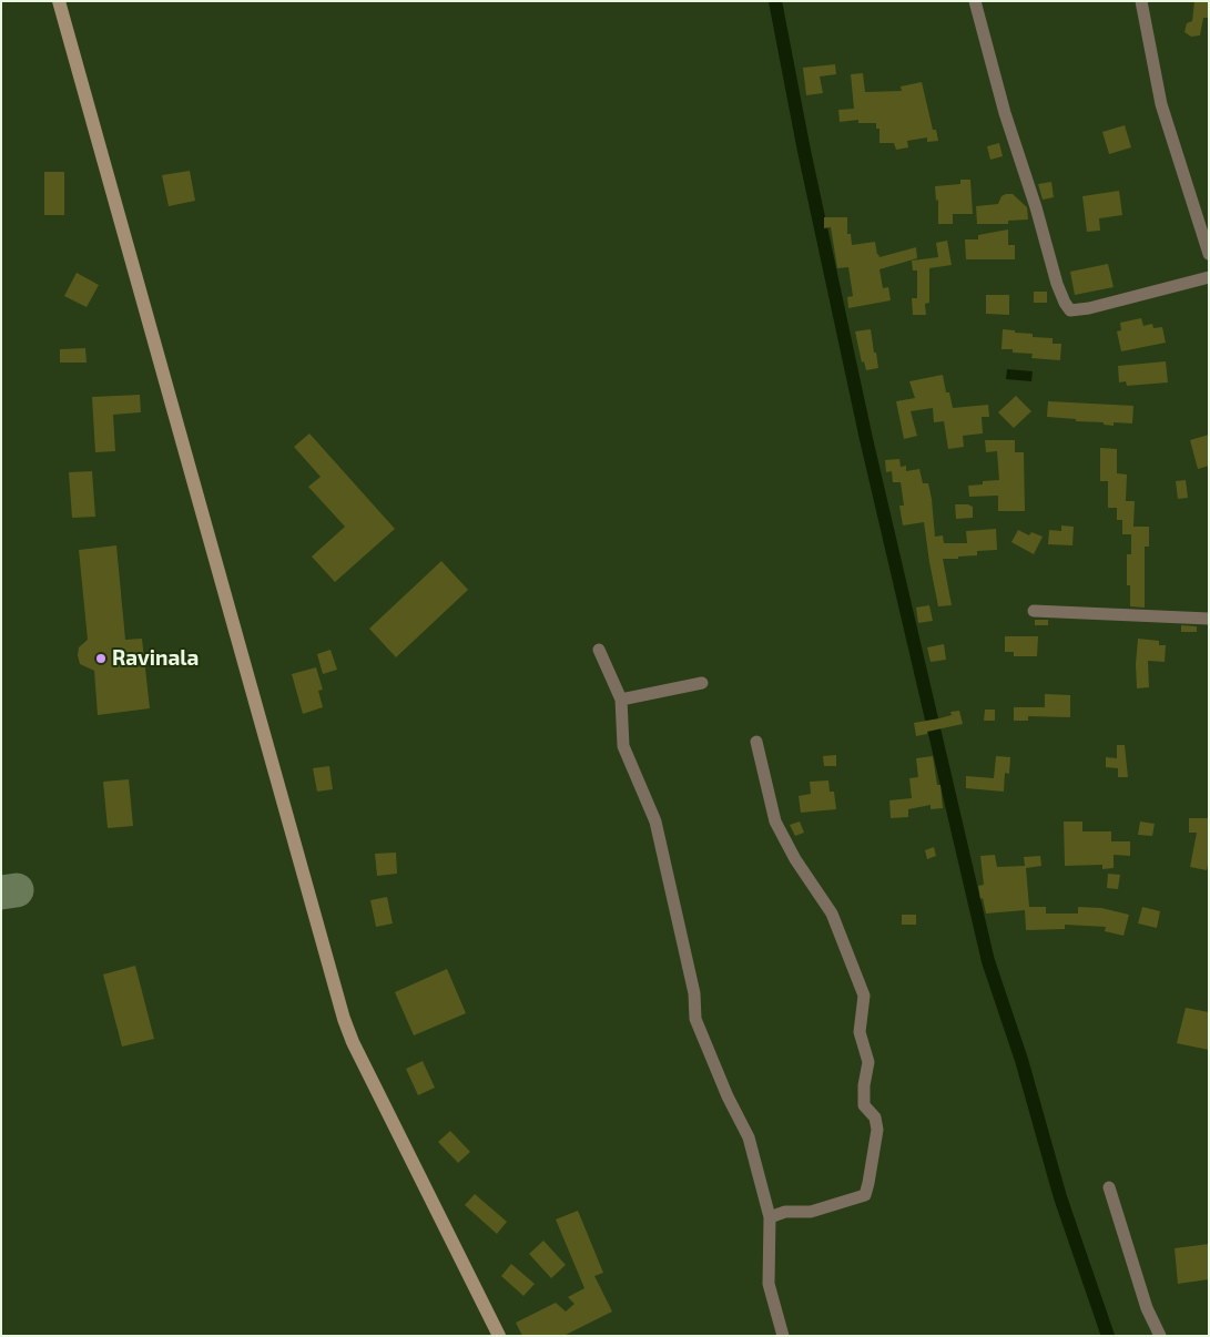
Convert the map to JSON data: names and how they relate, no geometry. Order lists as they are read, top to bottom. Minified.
{"places":["Ravinala"]}
